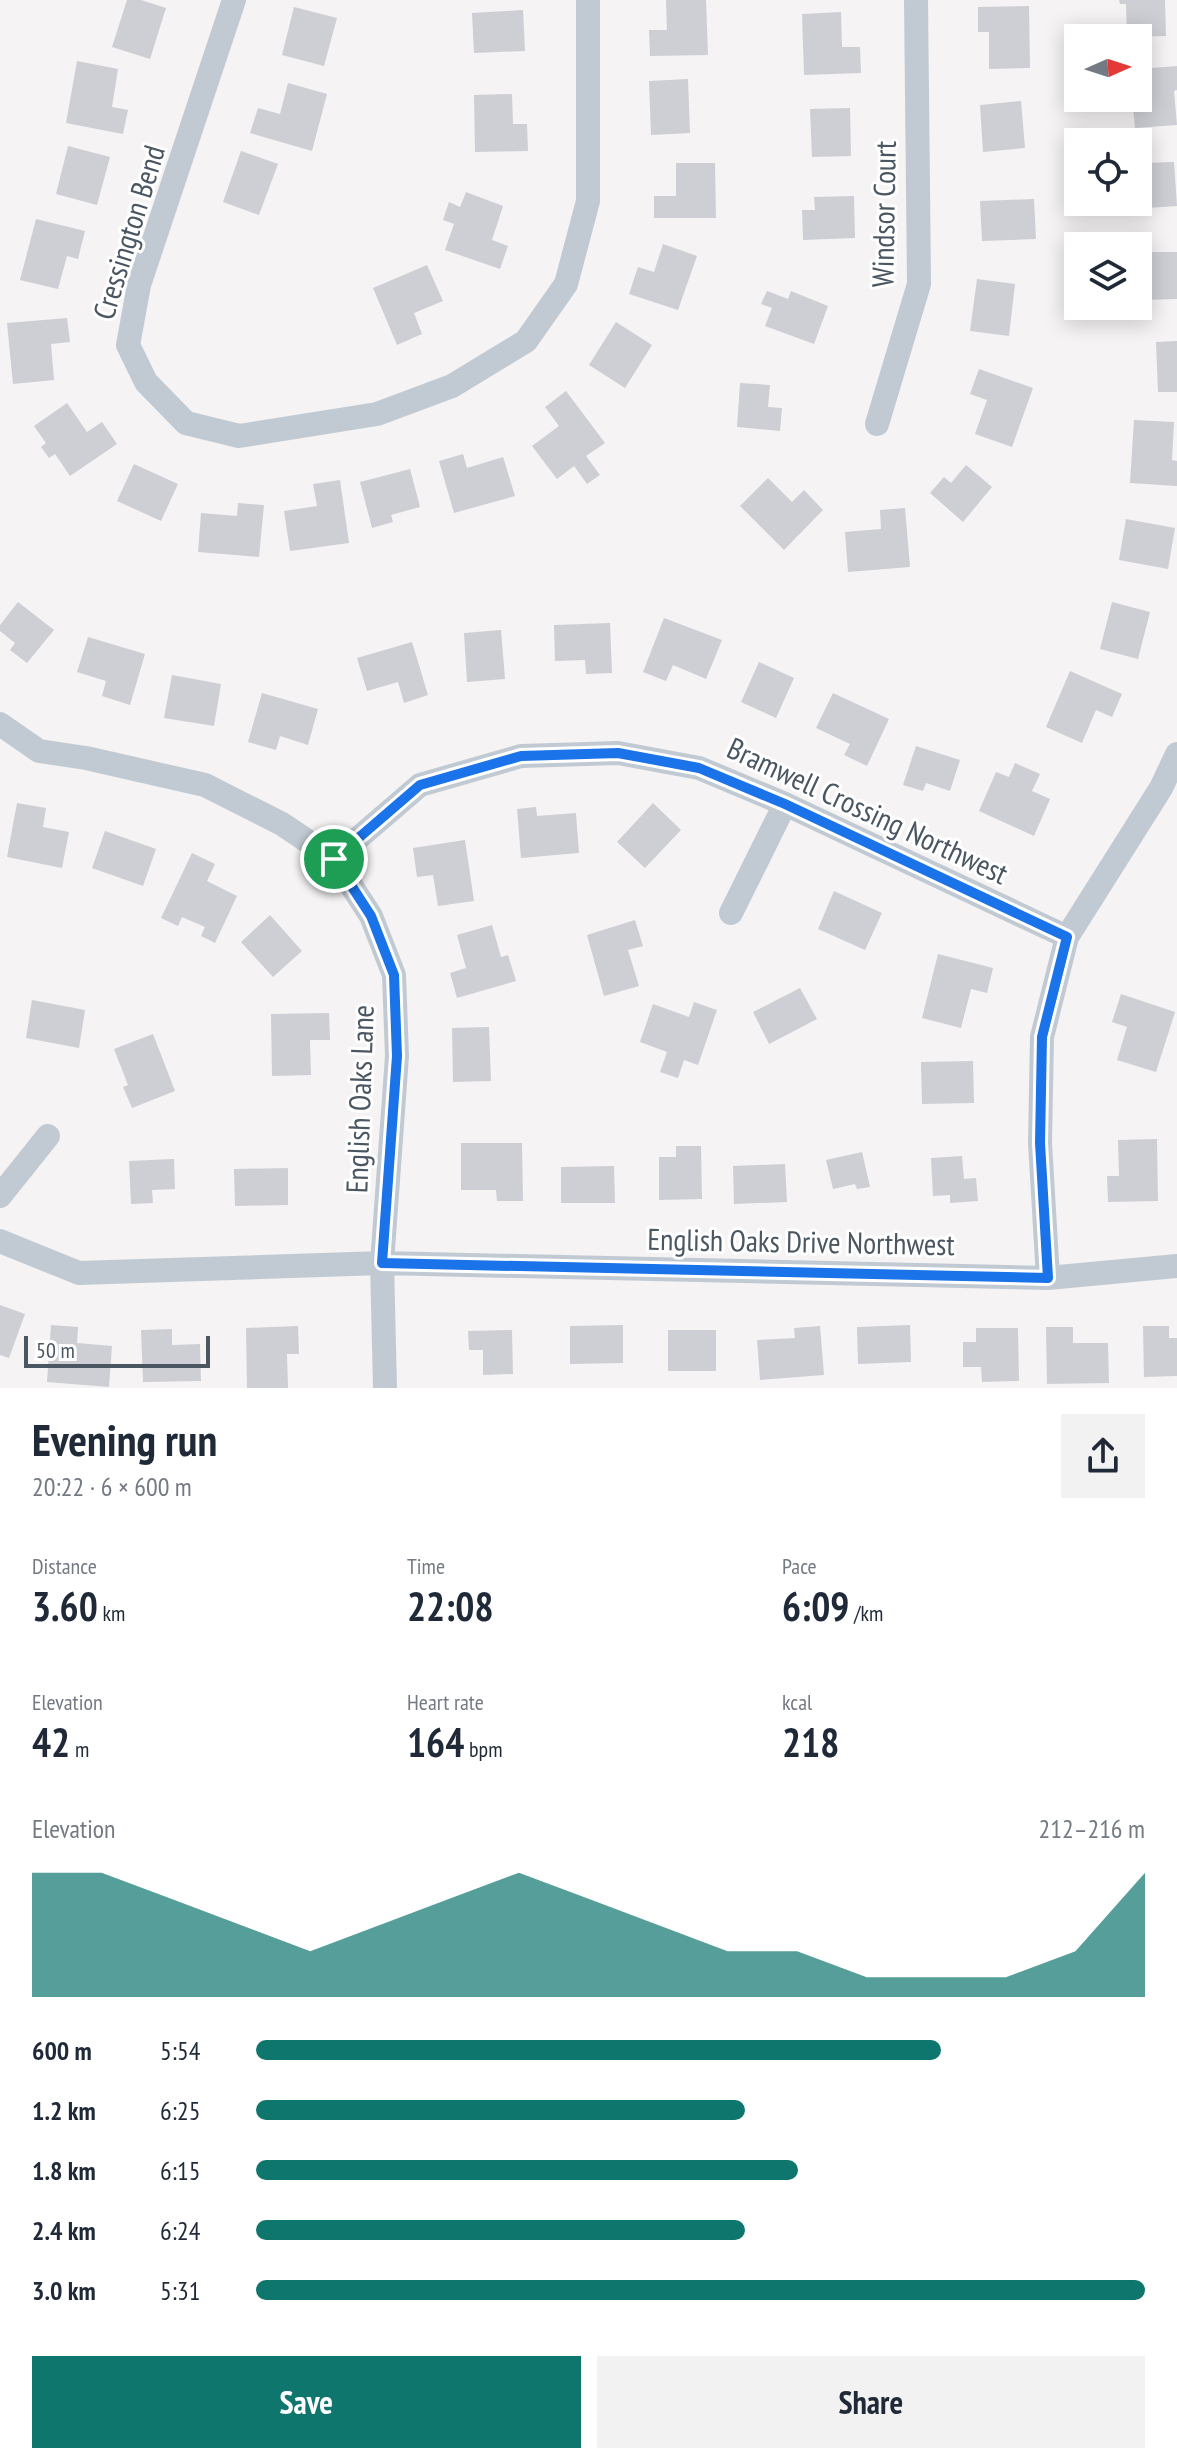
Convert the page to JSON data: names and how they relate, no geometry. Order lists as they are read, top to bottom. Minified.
{"streets":{"street":["Windsor Court","Cressington Bend","Bramwell Crossing Northwest","English Oaks Lane","English Oaks Drive Northwest"]},"crossings":[["Bramwell Crossing Northwest","English Oaks Lane"],["English Oaks Lane","English Oaks Drive Northwest"]],"scale_bar":"50 m","north":"right","page":{"scale":"50 m","heading":["Evening run","20:22 · 6 × 600 m"],"stats":[["Distance","3.60 km"],["Time","22:08"],["Pace","6:09 /km"],["Elevation","42 m"],["Heart rate","164 bpm"],["kcal","218"]],"chart":["Elevation","212–216 m"],"list":[{"name":"600 m","note":"5:54"},{"name":"1.2 km","note":"6:25"},{"name":"1.8 km","note":"6:15"},{"name":"2.4 km","note":"6:24"},{"name":"3.0 km","note":"5:31"}],"buttons":["Save","Share"]}}
